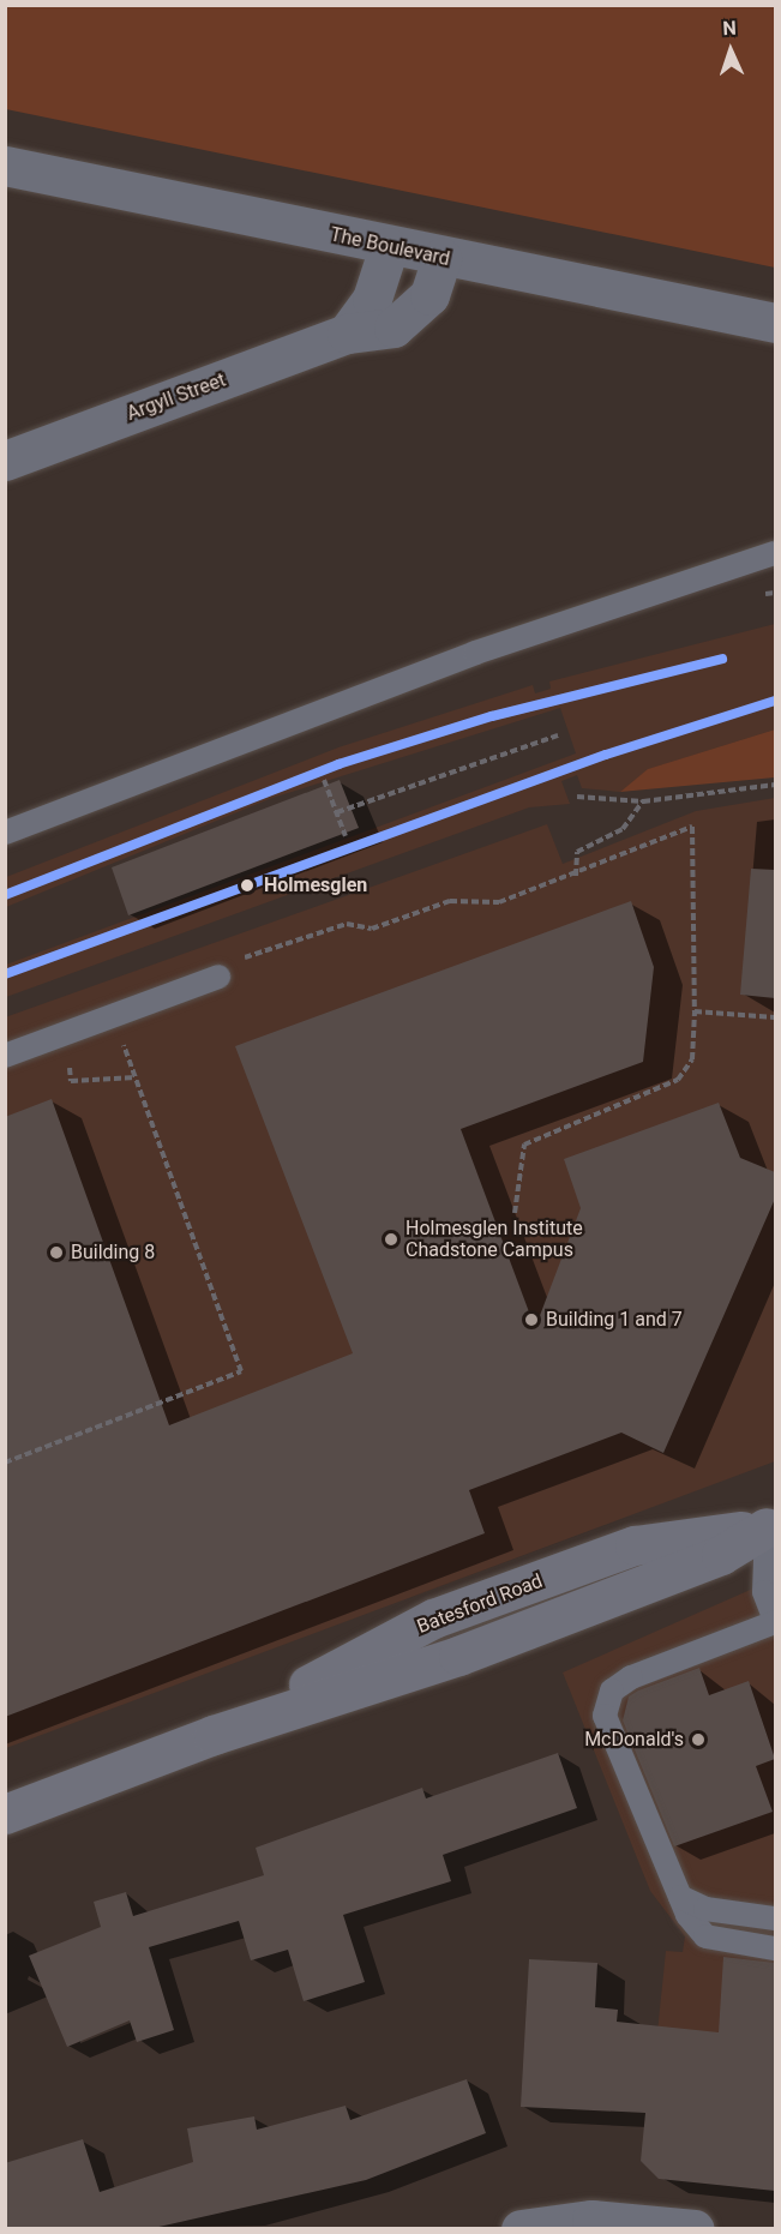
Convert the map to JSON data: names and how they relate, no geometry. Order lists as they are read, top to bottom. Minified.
{"streets":{"main road":["Batesford Road"],"street":["The Boulevard","Argyll Street"]},"crossings":[["The Boulevard","Argyll Street"]],"places":["Holmesglen","Holmesglen Institute Chadstone Campus","Building 8","Building 1 and 7","McDonald's"],"north":"top"}
